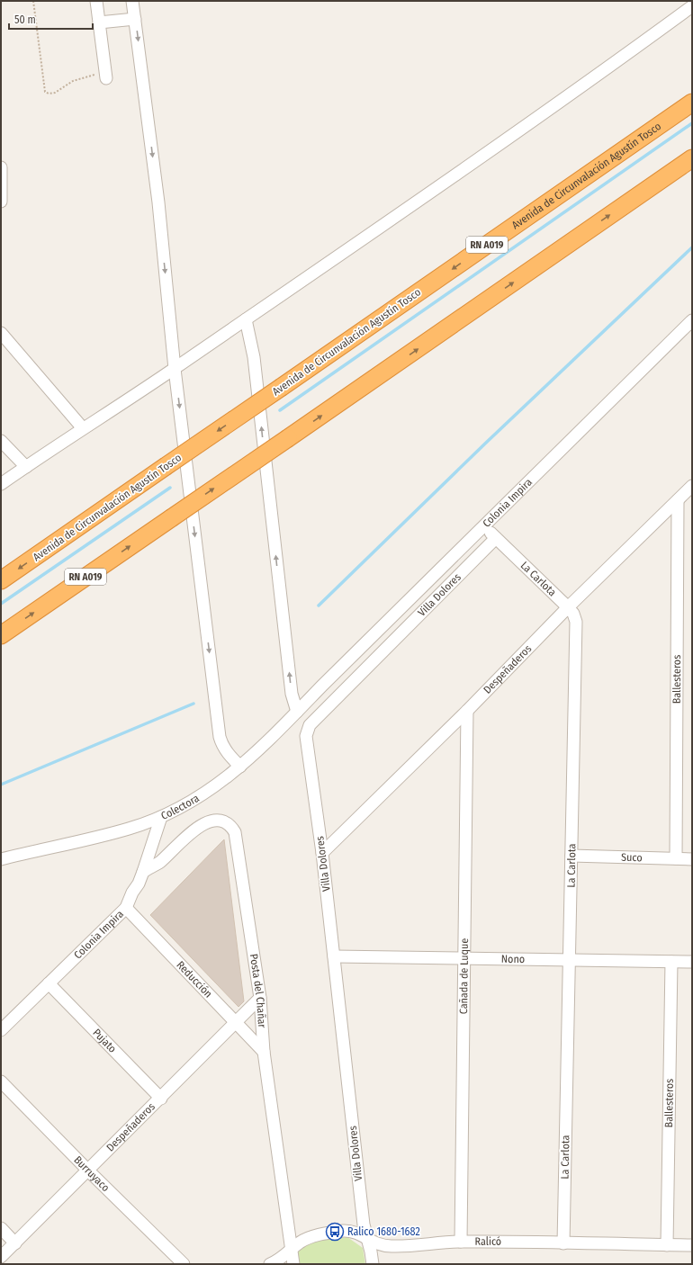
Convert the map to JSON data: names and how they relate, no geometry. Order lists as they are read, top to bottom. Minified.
{"streets":{"highway":["Avenida de Circunvalación Agustín Tosco","RN A019"],"street":["Colonia Impira","La Carlota","Villa Dolores","Despeñaderos","Ballesteros","Colectora","Suco","Nono","Cañada de Luque","Reducción","Posta del Chañar","Pujato","Burruyaco","Ralicó"]},"crossings":[["Colonia Impira","La Carlota"],["Colonia Impira","Colectora"],["Colonia Impira","Reducción"],["Colonia Impira","Posta del Chañar"],["Colonia Impira","Pujato"],["La Carlota","Villa Dolores"],["La Carlota","Despeñaderos"],["La Carlota","Suco"],["La Carlota","Nono"],["La Carlota","Ralicó"],["Villa Dolores","Despeñaderos"],["Villa Dolores","Nono"],["Villa Dolores","Ralicó"],["Despeñaderos","Ballesteros"],["Despeñaderos","Cañada de Luque"],["Despeñaderos","Reducción"],["Despeñaderos","Posta del Chañar"],["Despeñaderos","Pujato"],["Despeñaderos","Burruyaco"],["Ballesteros","Suco"],["Ballesteros","Nono"],["Ballesteros","Ralicó"],["Nono","Cañada de Luque"],["Cañada de Luque","Ralicó"],["Reducción","Posta del Chañar"],["Posta del Chañar","Ralicó"]],"places":{"bus stop":["Ralico 1680-1682"]},"scale_bar":"50 m"}
